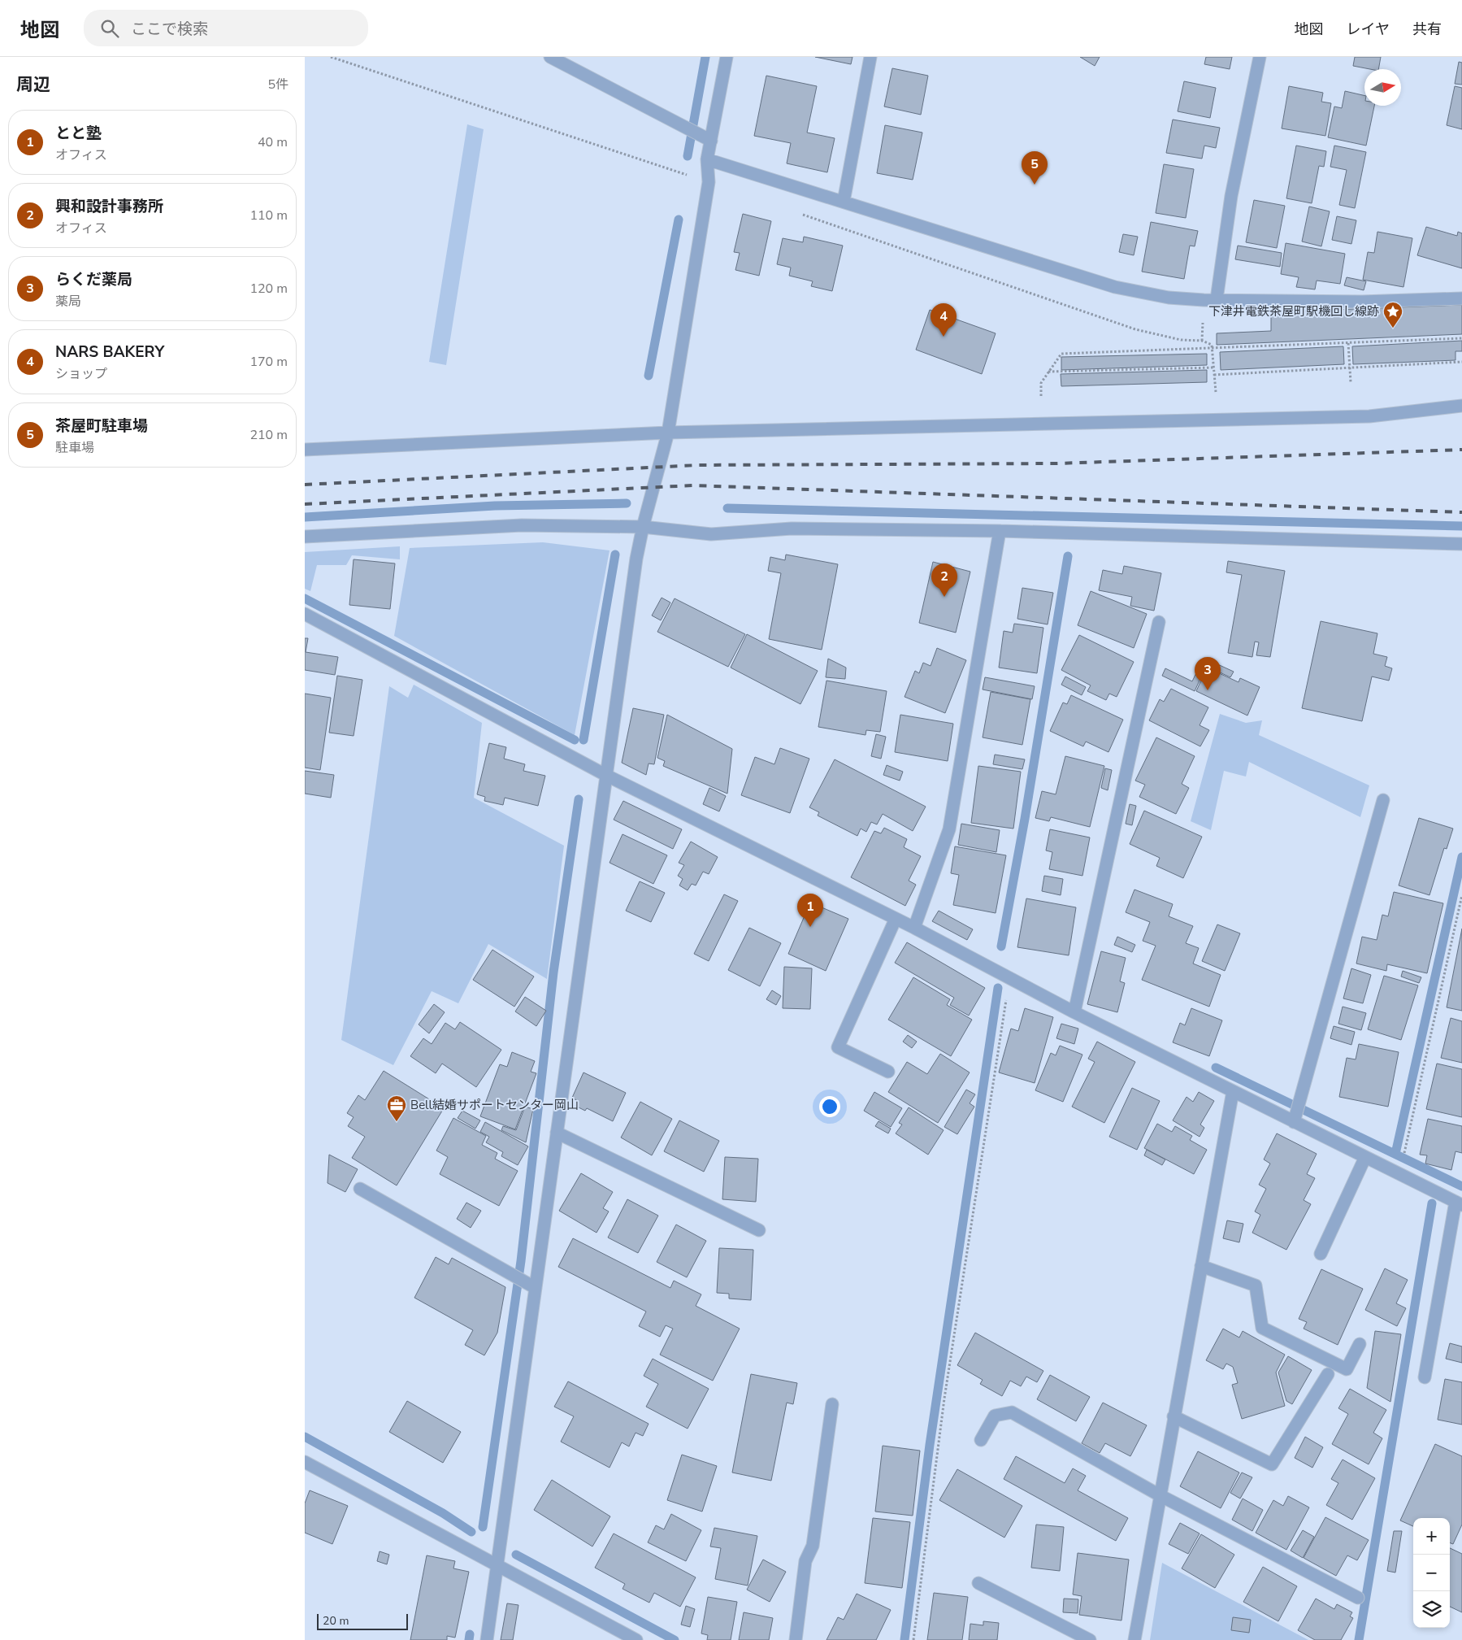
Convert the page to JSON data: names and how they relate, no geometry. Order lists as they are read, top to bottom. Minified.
{"places":{"place":["下津井電鉄茶屋町駅機回し線跡"],"office":["Bell結婚サポートセンター岡山"]},"scale_bar":"20 m","north":"right","page":{"header":"地図","search":"ここで検索","nav":["地図","レイヤ","共有"],"heading":["周辺","5件"],"list":[{"mark":"1","name":"とと塾","note":"オフィス","value":"40 m"},{"mark":"2","name":"興和設計事務所","note":"オフィス","value":"110 m"},{"mark":"3","name":"らくだ薬局","note":"薬局","value":"120 m"},{"mark":"4","name":"NARS BAKERY","note":"ショップ","value":"170 m"},{"mark":"5","name":"茶屋町駐車場","note":"駐車場","value":"210 m"}],"pins":["5","4","2","3","1"],"map_buttons":["+","−"],"scale":"20 m"}}
